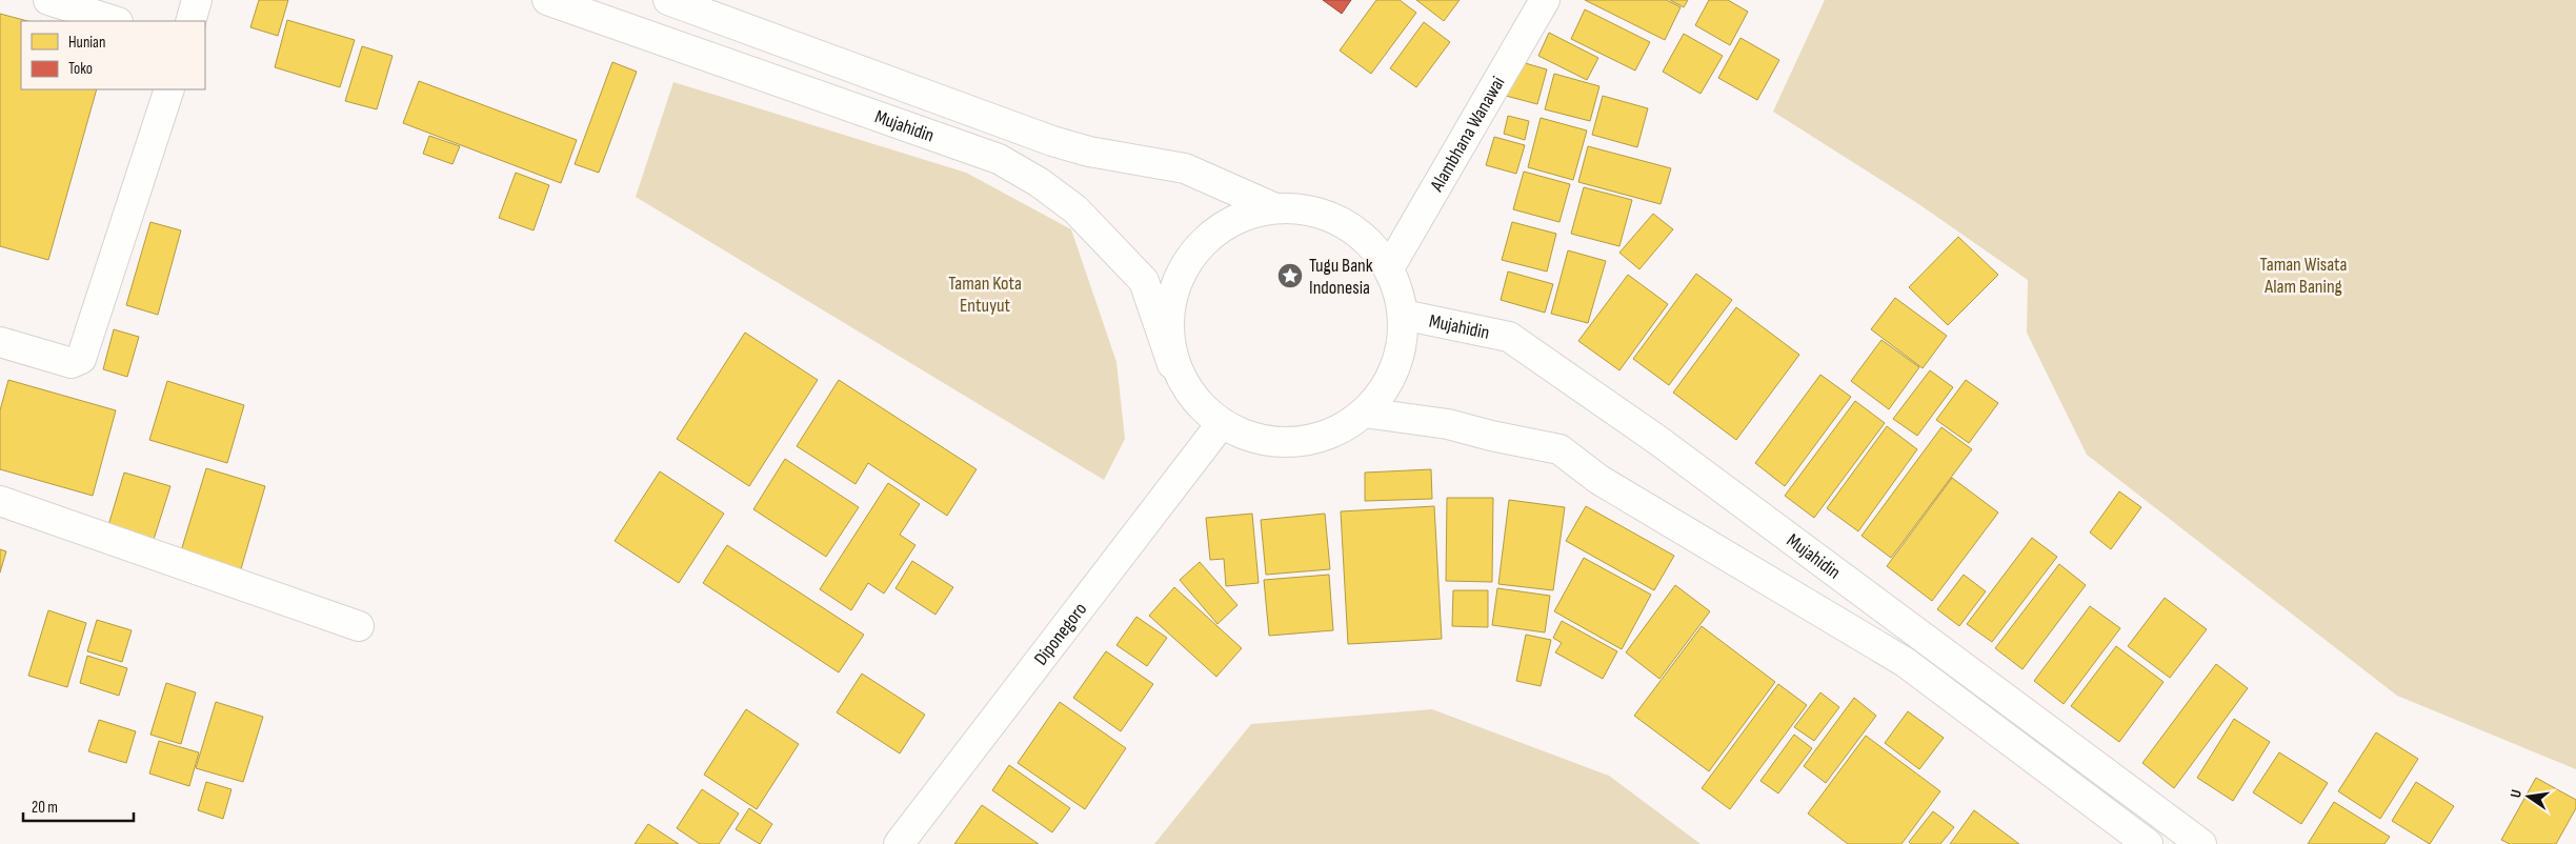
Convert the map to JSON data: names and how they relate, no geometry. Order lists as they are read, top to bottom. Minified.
{"streets":{"main road":["Mujahidin","Alambhana Wanawai","Diponegoro"]},"crossings":[["Mujahidin","Diponegoro"]],"parks":["Taman Wisata Alam Baning","Taman Kota Entuyut"],"places":{"place":["Tugu Bank Indonesia"]},"legend":["Hunian","Toko"],"scale_bar":"20 m","north":"left"}
